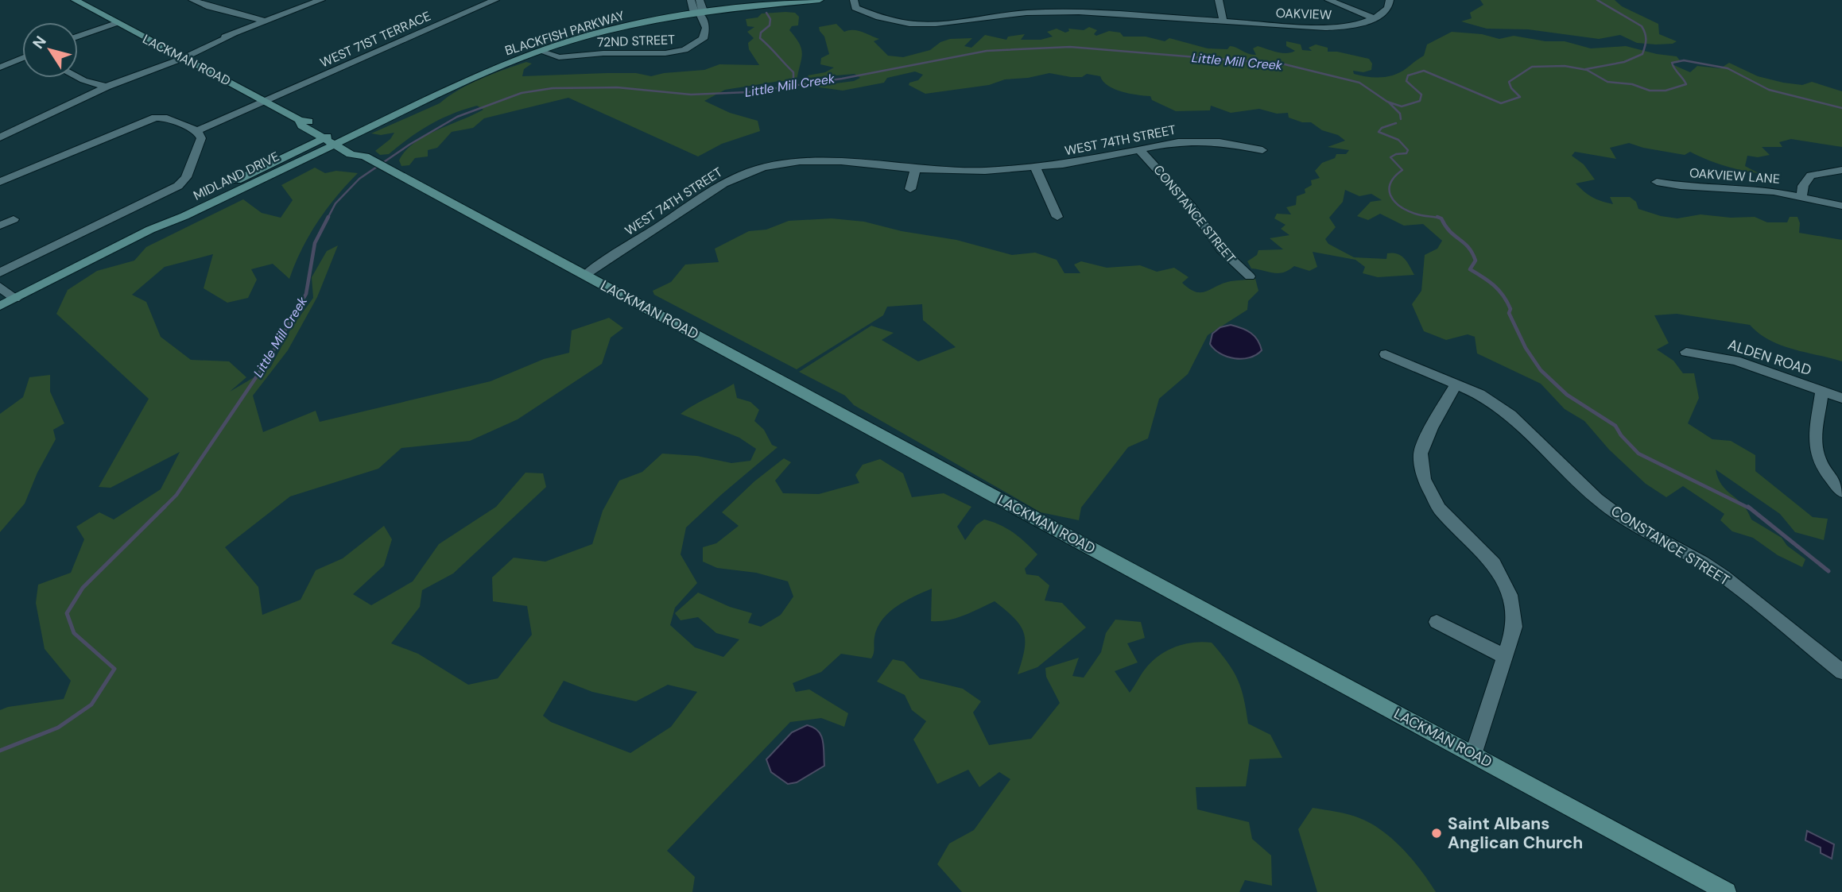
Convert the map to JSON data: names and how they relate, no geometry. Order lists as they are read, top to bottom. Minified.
{"streets":{"main road":["BLACKFISH PARKWAY","LACKMAN ROAD","MIDLAND DRIVE"],"street":["OAKVIEW","WEST 71ST TERRACE","72ND STREET","WEST 74TH STREET","OAKVIEW LANE","CONSTANCE STREET","ALDEN ROAD"]},"crossings":[["BLACKFISH PARKWAY","72ND STREET"],["BLACKFISH PARKWAY","LACKMAN ROAD"],["BLACKFISH PARKWAY","MIDLAND DRIVE"],["WEST 71ST TERRACE","LACKMAN ROAD"],["LACKMAN ROAD","WEST 74TH STREET"],["LACKMAN ROAD","MIDLAND DRIVE"],["WEST 74TH STREET","CONSTANCE STREET"]],"water":["Little Mill Creek"],"places":["Saint Albans Anglican Church"],"north":"top left"}
